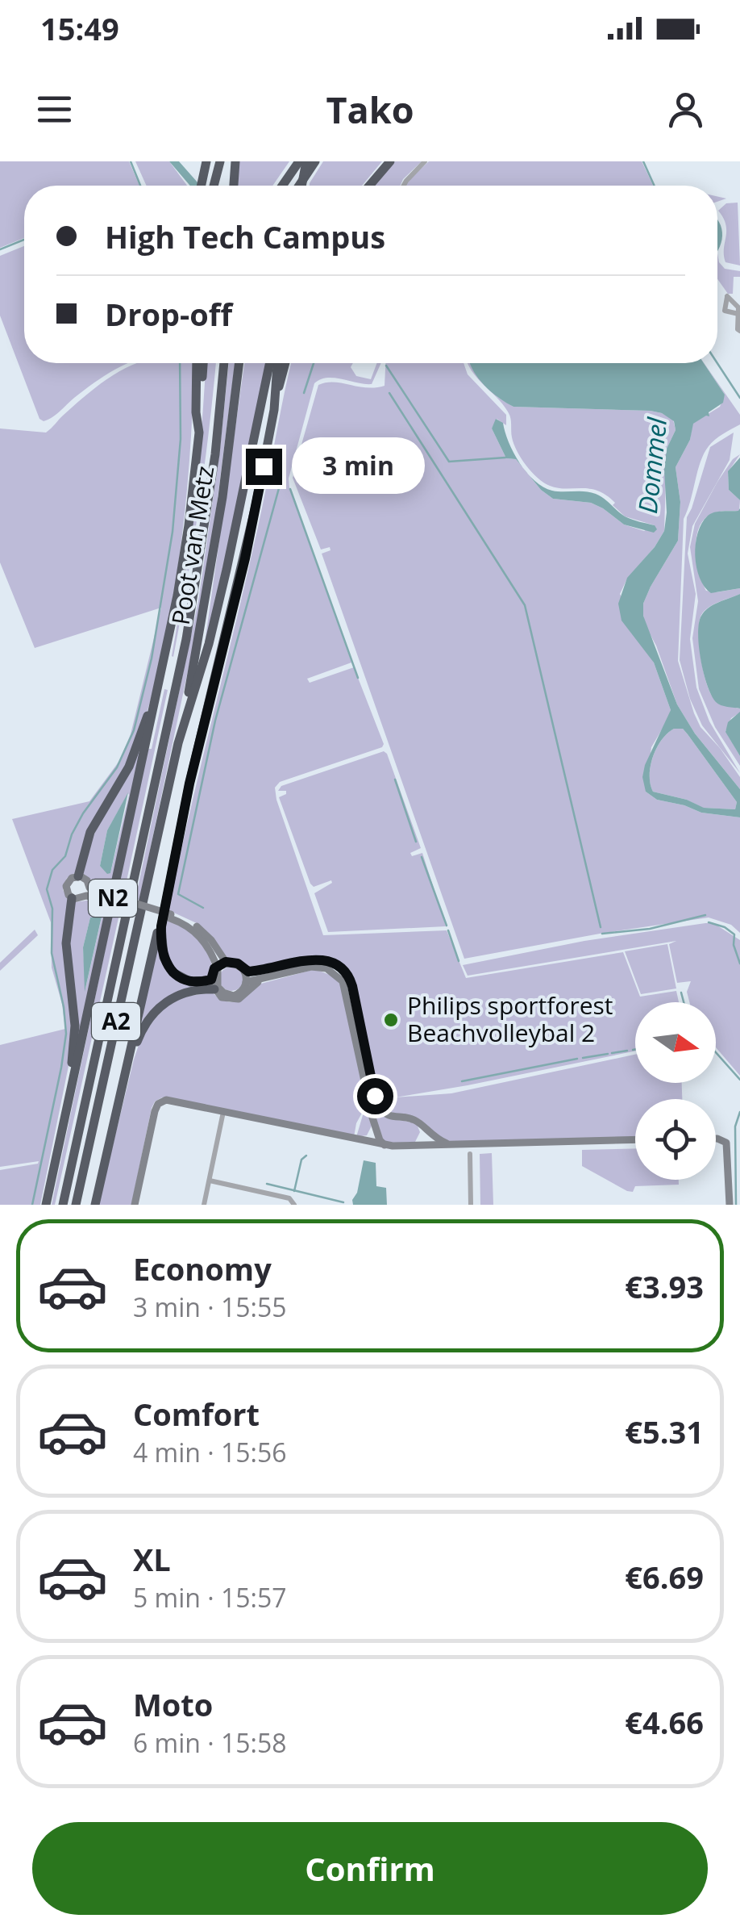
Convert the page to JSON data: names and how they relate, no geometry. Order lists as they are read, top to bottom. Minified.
{"streets":{"highway":["Poot van Metz","N2","A2"]},"crossings":[["Poot van Metz","N2"],["Poot van Metz","A2"]],"water":["Dommel"],"places":["Philips sportforest Beachvolleybal 2"],"north":"right","page":{"status":"15:49","header":"Tako","banner":["High Tech Campus","Drop-off"],"bubble":"3 min","list":[{"name":"Economy","note":"3 min · 15:55","value":"€3.93"},{"name":"Comfort","note":"4 min · 15:56","value":"€5.31"},{"name":"XL","note":"5 min · 15:57","value":"€6.69"},{"name":"Moto","note":"6 min · 15:58","value":"€4.66"}],"buttons":"Confirm"}}
